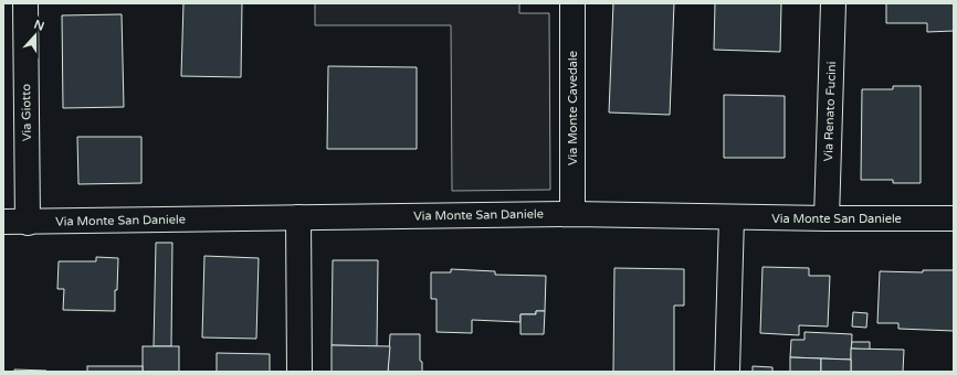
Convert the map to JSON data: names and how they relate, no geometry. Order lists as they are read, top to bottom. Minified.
{"streets":{"street":["Via Monte Cavedale","Via Renato Fucini","Via Giotto","Via Monte San Daniele"]},"crossings":[["Via Monte Cavedale","Via Monte San Daniele"],["Via Renato Fucini","Via Monte San Daniele"],["Via Giotto","Via Monte San Daniele"]],"north":"top"}
